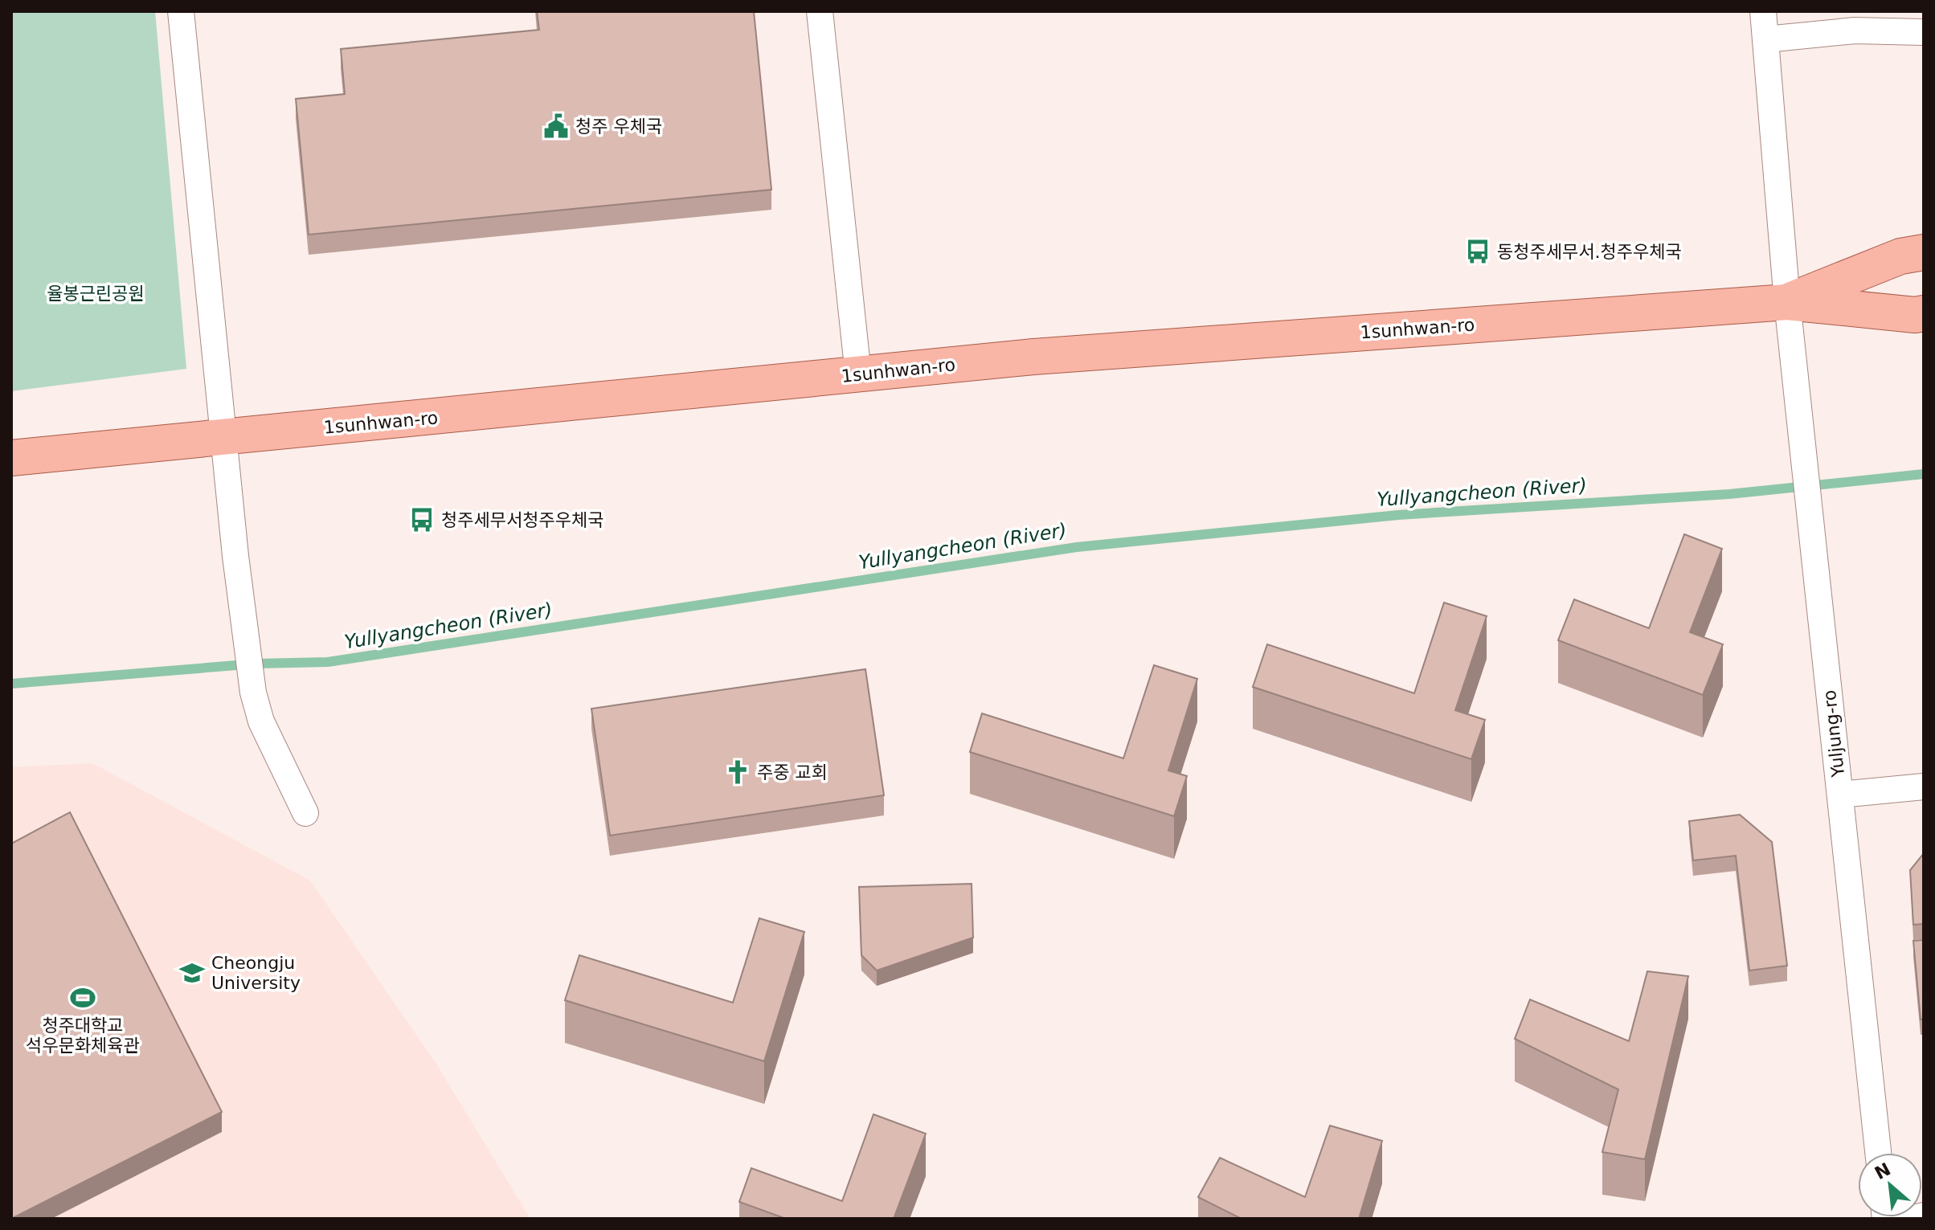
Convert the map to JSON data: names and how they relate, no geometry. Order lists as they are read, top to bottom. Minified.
{"streets":{"main road":["1sunhwan-ro"],"street":["Yuljung-ro"]},"crossings":[["1sunhwan-ro","Yuljung-ro"]],"water":["Yullyangcheon (River)"],"parks":["율봉근린공원"],"places":{"public building":["청주 우체국"],"bus stop":["동청주세무서.청주우체국","청주세무서청주우체국"],"church":["주중 교회"],"school or university":["Cheongju University"],"sports":["청주대학교 석우문화체육관"]},"north":"top left"}
